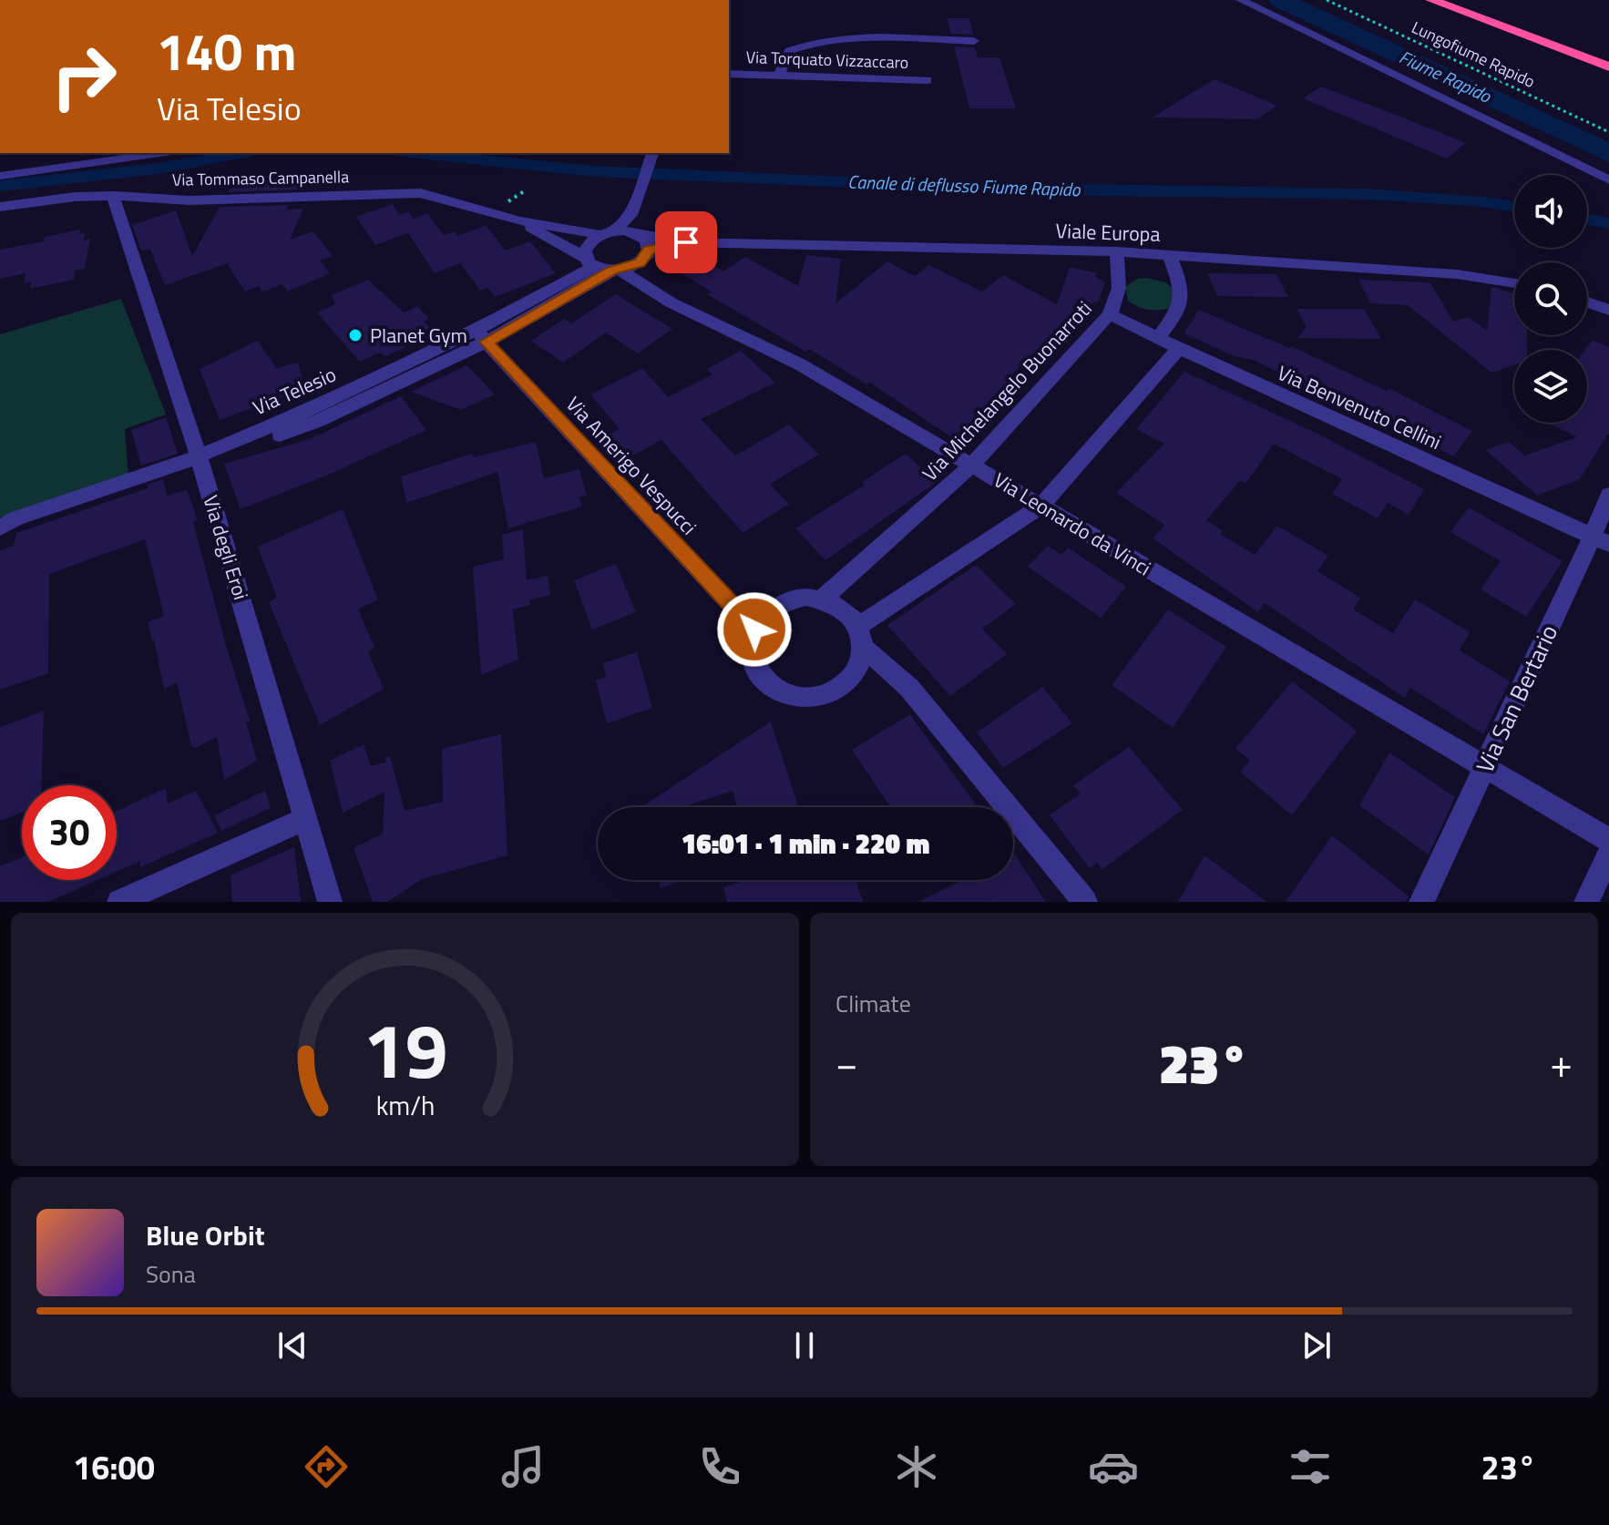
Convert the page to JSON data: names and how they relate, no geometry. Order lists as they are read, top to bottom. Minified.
{"streets":{"street":["Via Torquato Vizzaccaro","Via Tommaso Campanella","Viale Europa","Via Telesio","Via Michelangelo Buonarroti","Via Benvenuto Cellini","Via Amerigo Vespucci","Via Leonardo da Vinci","Via degli Eroi","Via San Bertario"],"path":["Lungofiume Rapido"]},"crossings":[["Via Tommaso Campanella","Viale Europa"],["Via Tommaso Campanella","Via Telesio"],["Via Tommaso Campanella","Via Leonardo da Vinci"],["Via Tommaso Campanella","Via degli Eroi"],["Viale Europa","Via Telesio"],["Viale Europa","Via Michelangelo Buonarroti"],["Via Telesio","Via Amerigo Vespucci"],["Via Telesio","Via Leonardo da Vinci"],["Via Telesio","Via degli Eroi"],["Via Michelangelo Buonarroti","Via Benvenuto Cellini"],["Via Michelangelo Buonarroti","Via Amerigo Vespucci"],["Via Michelangelo Buonarroti","Via Leonardo da Vinci"],["Via Benvenuto Cellini","Via San Bertario"],["Via Leonardo da Vinci","Via San Bertario"]],"water":["Fiume Rapido","Canale di deflusso Fiume Rapido"],"places":["Planet Gym"],"page":{"turn":["140 m","Via Telesio"],"limit":"30","trip":"16:01 · 1 min · 220 m","tile":"Climate","heat":["−","23°","+"],"song":["Blue Orbit","Sona"],"tabs":["16:00","23°"],"gauge":["19","km/h"]}}
